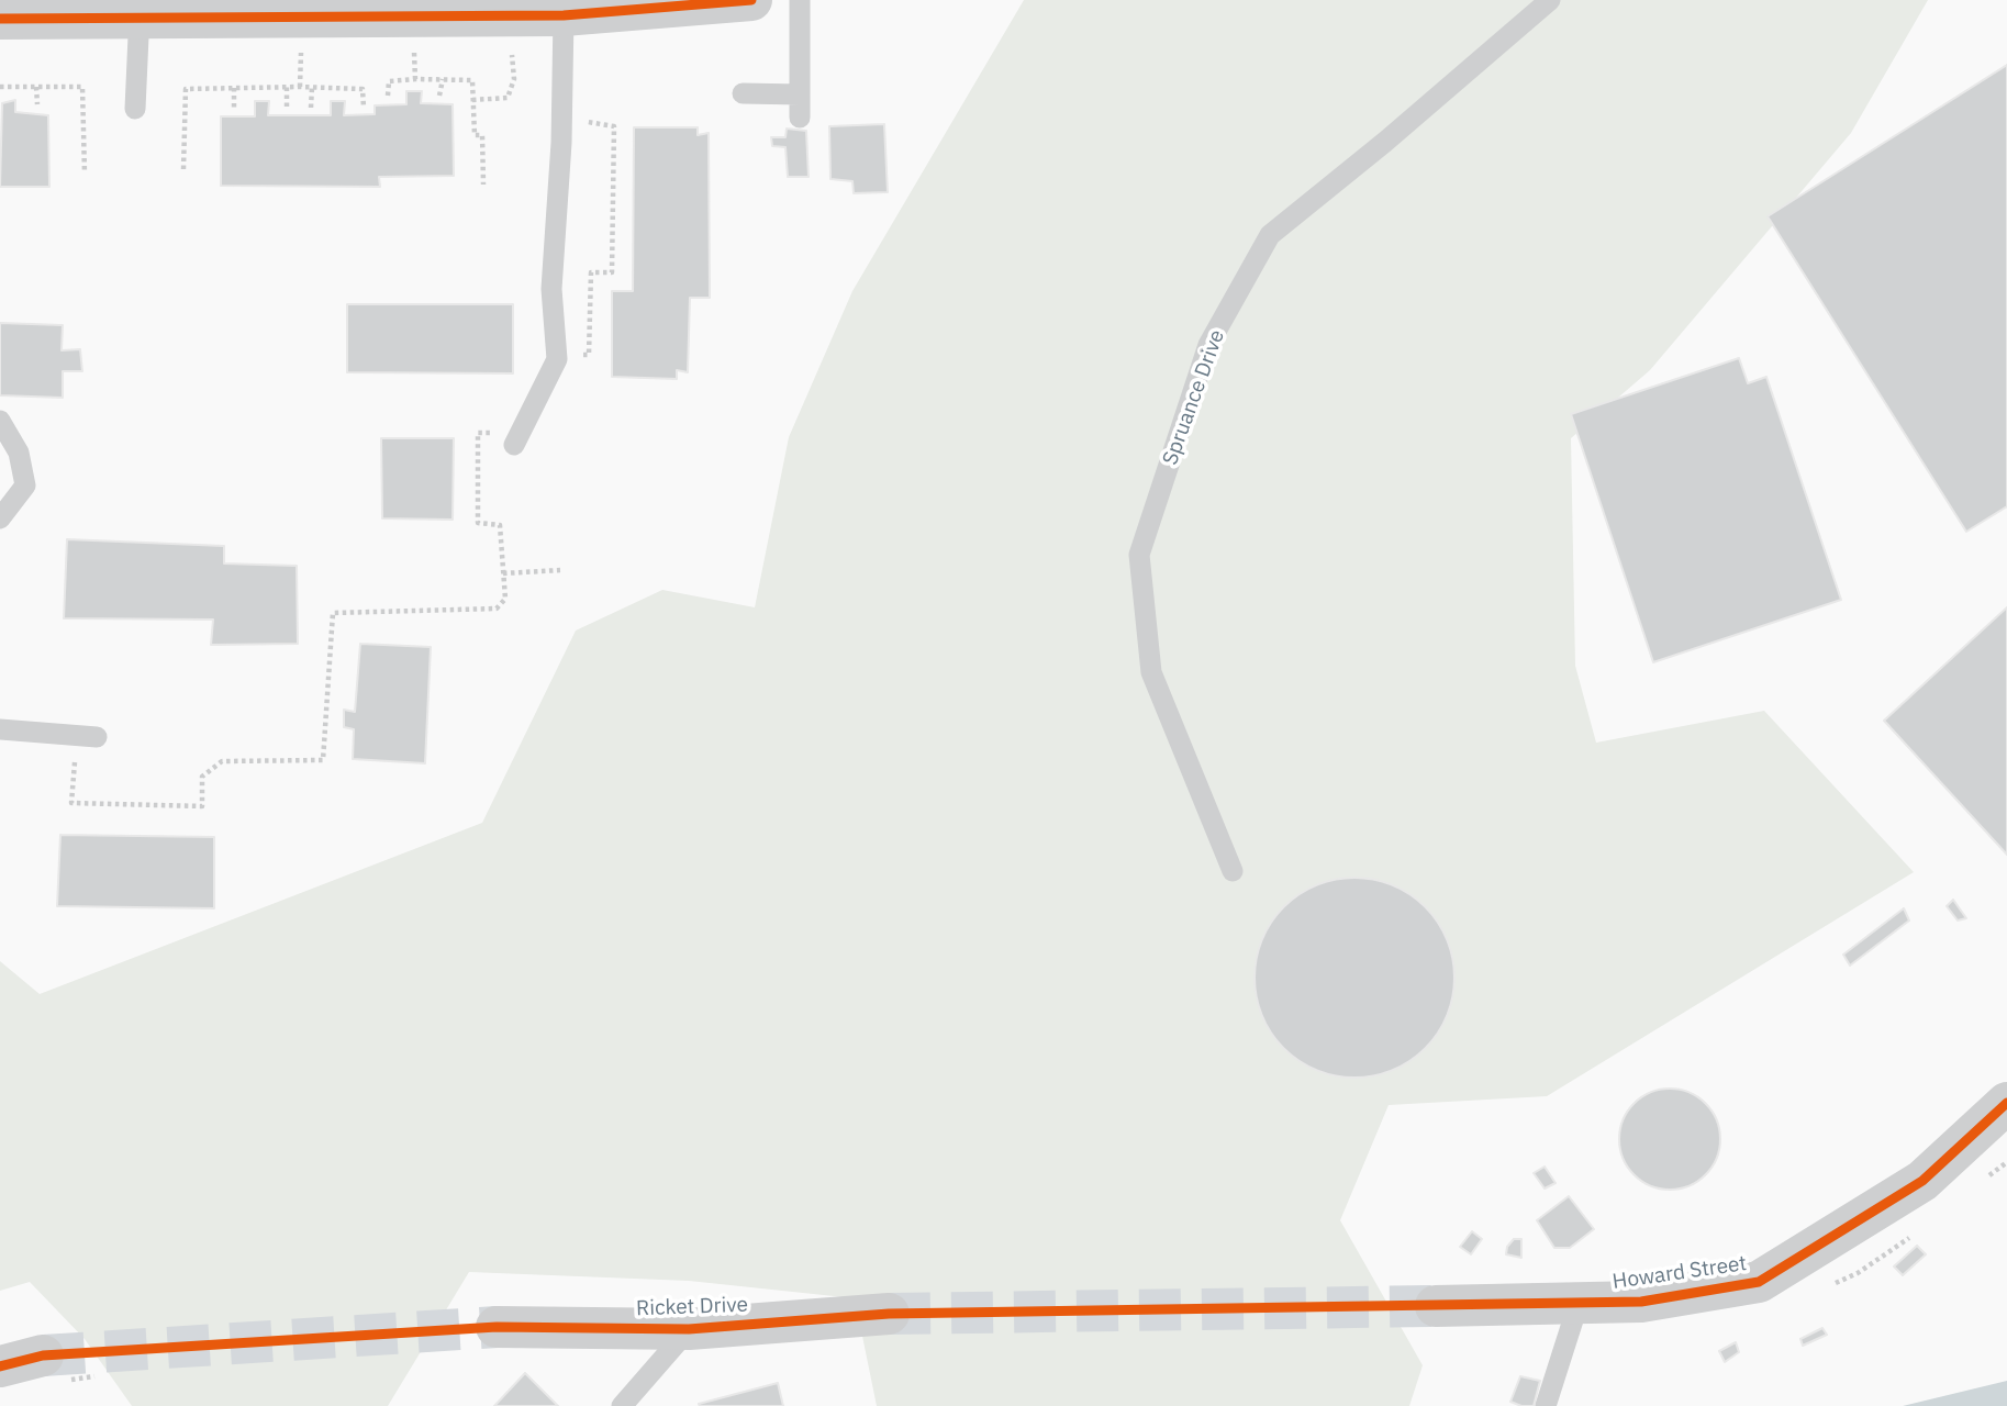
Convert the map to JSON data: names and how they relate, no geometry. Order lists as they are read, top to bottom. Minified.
{"streets":{"street":["Howard Street","Ricket Drive"],"lane":["Spruance Drive"]}}
